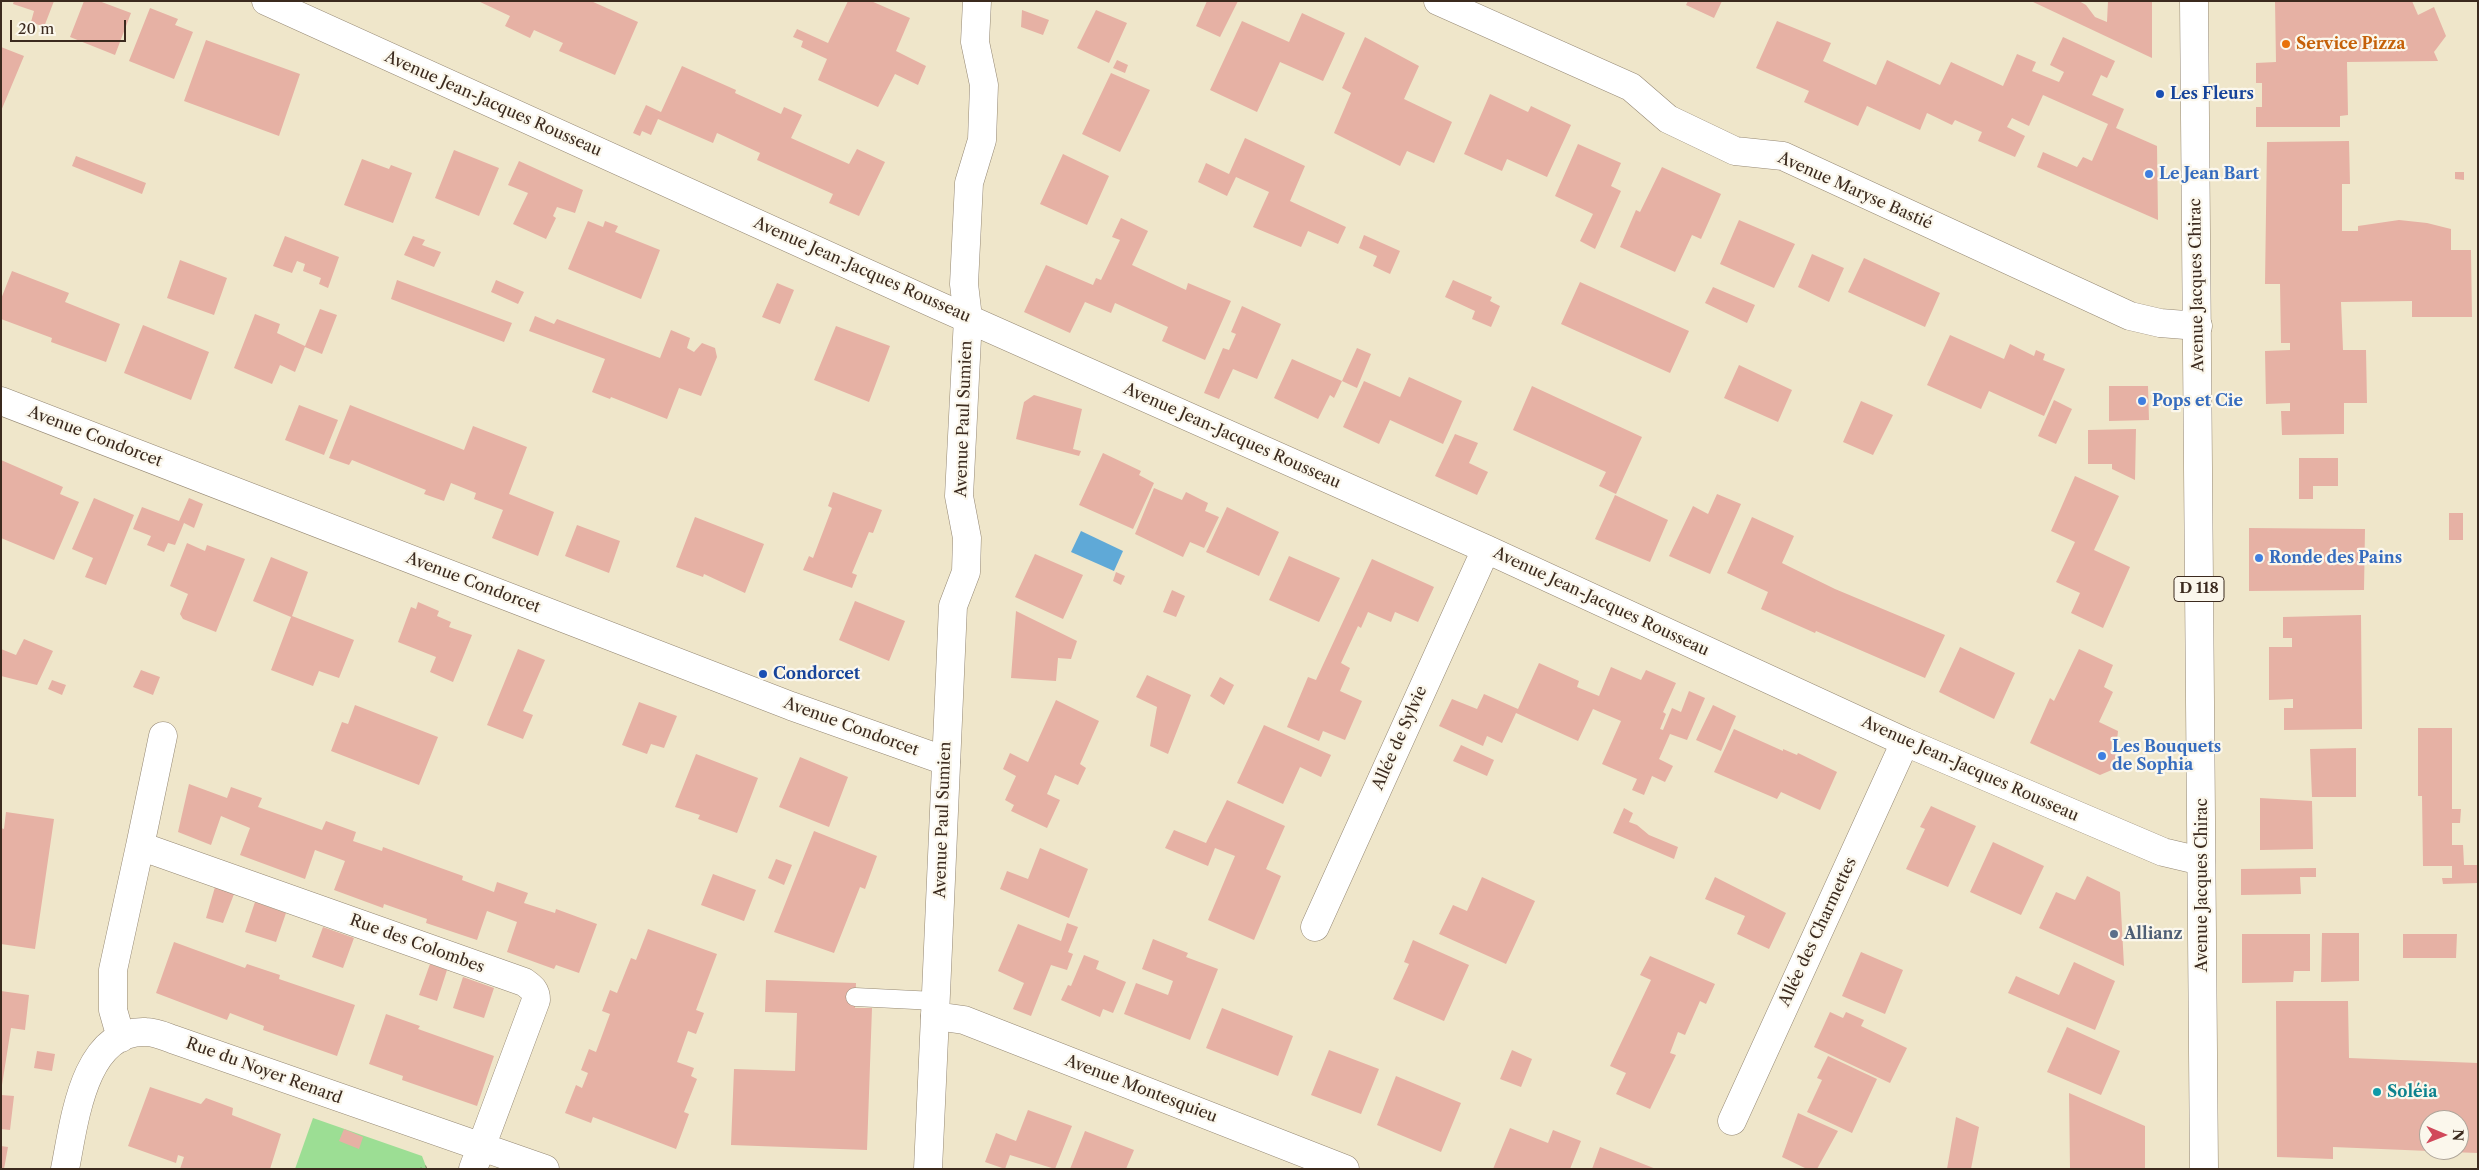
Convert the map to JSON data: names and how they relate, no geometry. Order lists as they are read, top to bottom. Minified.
{"streets":{"street":["Avenue Jean-Jacques Rousseau","Avenue Maryse Bastié","Avenue Jacques Chirac","Avenue Paul Sumien","Avenue Condorcet","D 118","Allée de Sylvie","Allée des Charmettes","Rue des Colombes","Rue du Noyer Renard","Avenue Montesquieu"]},"crossings":[["Avenue Jean-Jacques Rousseau","Avenue Jacques Chirac"],["Avenue Jean-Jacques Rousseau","Avenue Paul Sumien"],["Avenue Jean-Jacques Rousseau","Allée de Sylvie"],["Avenue Jean-Jacques Rousseau","Allée des Charmettes"],["Avenue Maryse Bastié","Avenue Jacques Chirac"],["Avenue Paul Sumien","Avenue Condorcet"],["Avenue Paul Sumien","Avenue Montesquieu"],["Rue des Colombes","Rue du Noyer Renard"]],"places":["Service Pizza","Les Fleurs","Le Jean Bart","Pops et Cie","Ronde des Pains","Condorcet","Les Bouquets de Sophia","Allianz","Soléia"],"scale_bar":"20 m","north":"right"}
